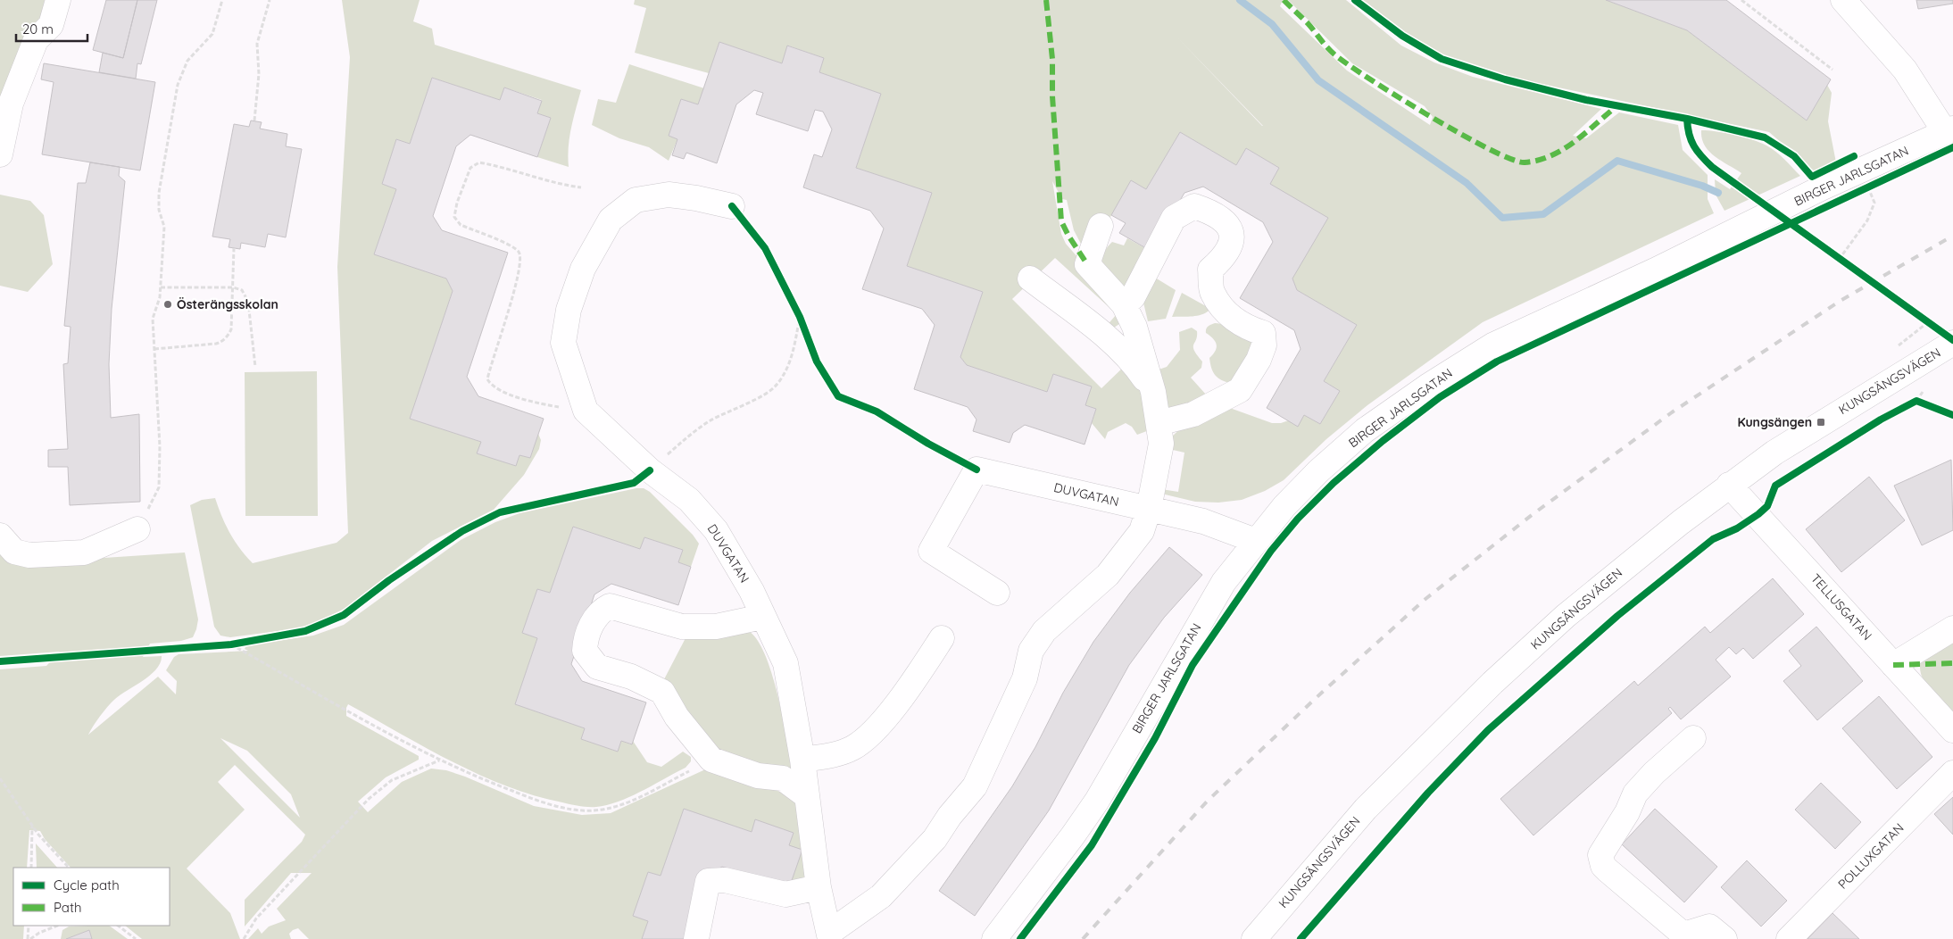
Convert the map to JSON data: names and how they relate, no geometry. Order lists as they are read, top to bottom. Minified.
{"streets":{"street":["BIRGER JARLSGATAN","KUNGSÄNGSVÄGEN","DUVGATAN","TELLUSGATAN","POLLUXGATAN"]},"crossings":[["BIRGER JARLSGATAN","DUVGATAN"],["KUNGSÄNGSVÄGEN","TELLUSGATAN"]],"places":{"other":["Österängsskolan"],"transit":["Kungsängen"]},"legend":["Cycle path","Path"],"scale_bar":"20 m"}
